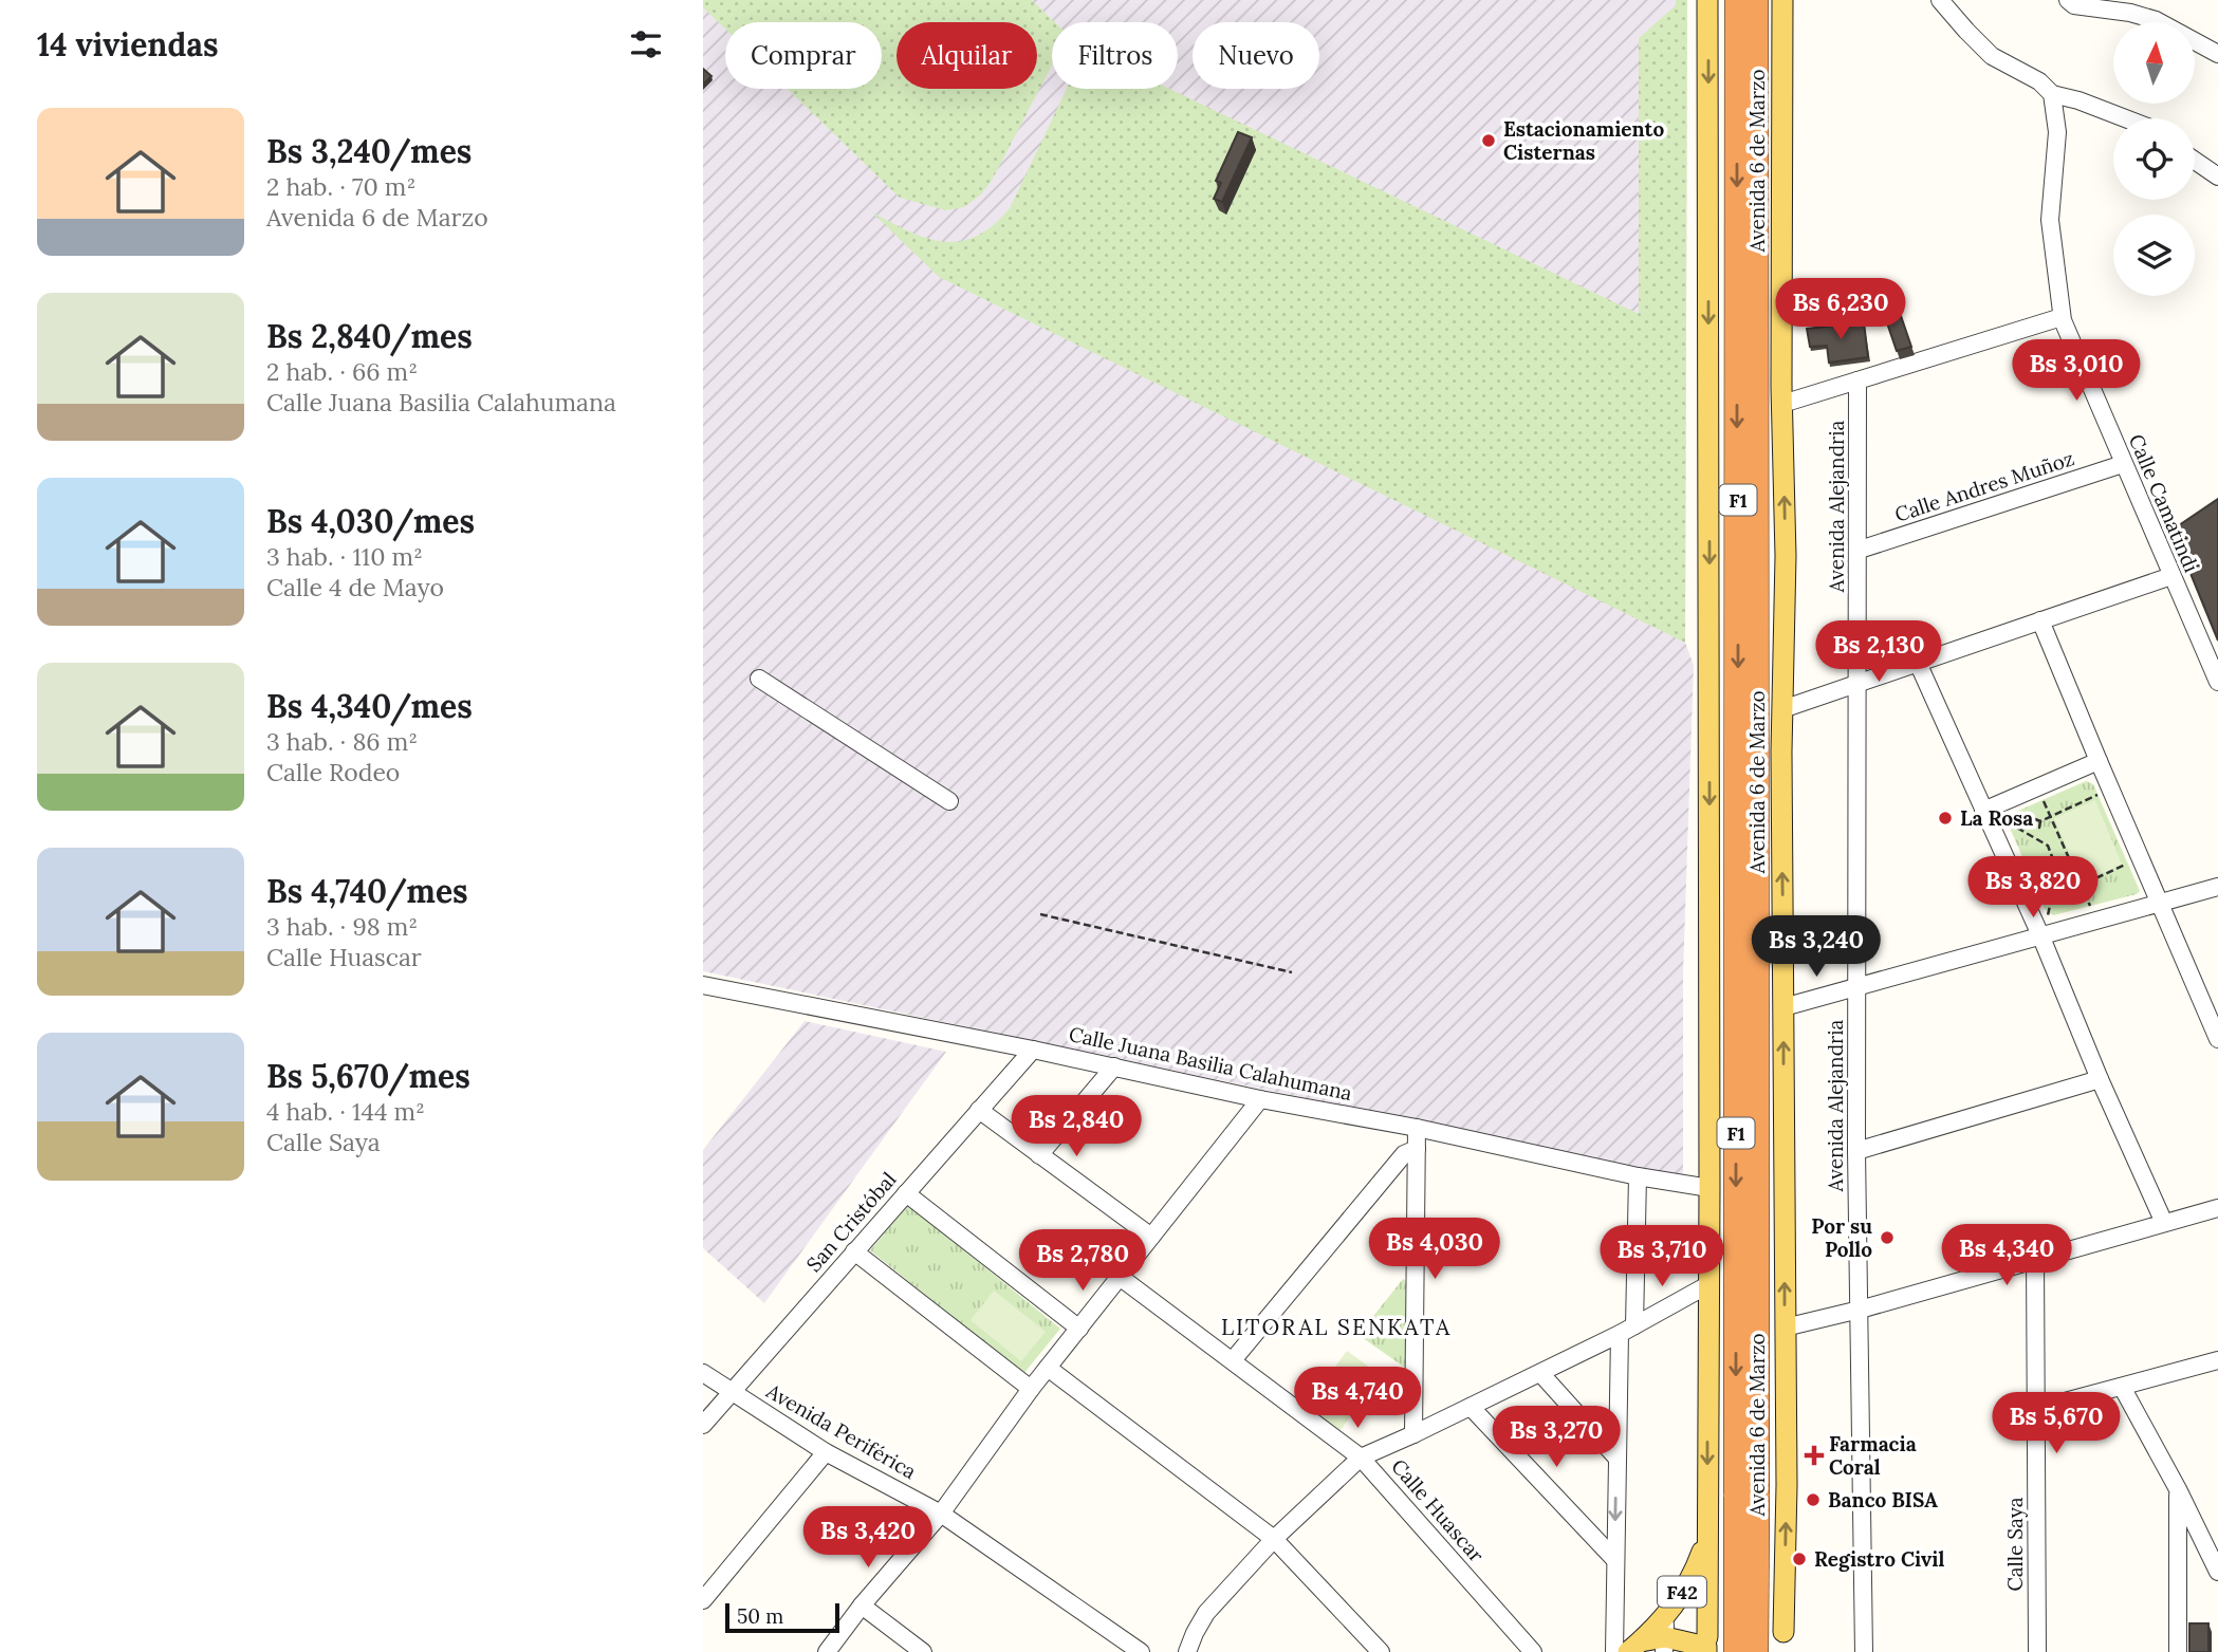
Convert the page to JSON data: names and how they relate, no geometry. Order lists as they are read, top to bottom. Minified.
{"streets":{"highway":["Avenida 6 de Marzo","F1"],"main road":["F42"],"street":["Calle Andres Muñoz","Calle Camatindi","Avenida Alejandria","Calle Juana Basilia Calahumana","San Cristóbal","Avenida Periférica","Calle Huascar","Calle Saya"]},"crossings":[["Calle Andres Muñoz","Calle Camatindi"],["Calle Andres Muñoz","Avenida Alejandria"],["Calle Juana Basilia Calahumana","San Cristóbal"],["San Cristóbal","Avenida Periférica"]],"districts":["LITORAL SENKATA"],"places":{"other":["Estacionamiento Cisternas","La Rosa","Por su Pollo","Banco BISA","Registro Civil"],"health":["Farmacia Coral"]},"scale_bar":"50 m","north":"top","page":{"heading":"14 viviendas","chip":["Comprar","Alquilar","Filtros","Nuevo"],"list":[{"name":"Bs 3,240/mes","note":"2 hab. · 70 m² · Avenida 6 de Marzo"},{"name":"Bs 2,840/mes","note":"2 hab. · 66 m² · Calle Juana Basilia Calahumana"},{"name":"Bs 4,030/mes","note":"3 hab. · 110 m² · Calle 4 de Mayo"},{"name":"Bs 4,340/mes","note":"3 hab. · 86 m² · Calle Rodeo"},{"name":"Bs 4,740/mes","note":"3 hab. · 98 m² · Calle Huascar"},{"name":"Bs 5,670/mes","note":"4 hab. · 144 m² · Calle Saya"}],"price":["Bs 6,230","Bs 3,010","Bs 2,130","Bs 3,820","Bs 3,240","Bs 2,840","Bs 4,030","Bs 4,340","Bs 3,710","Bs 2,780","Bs 4,740","Bs 5,670","Bs 3,270","Bs 3,420"],"scale":"50 m"}}
